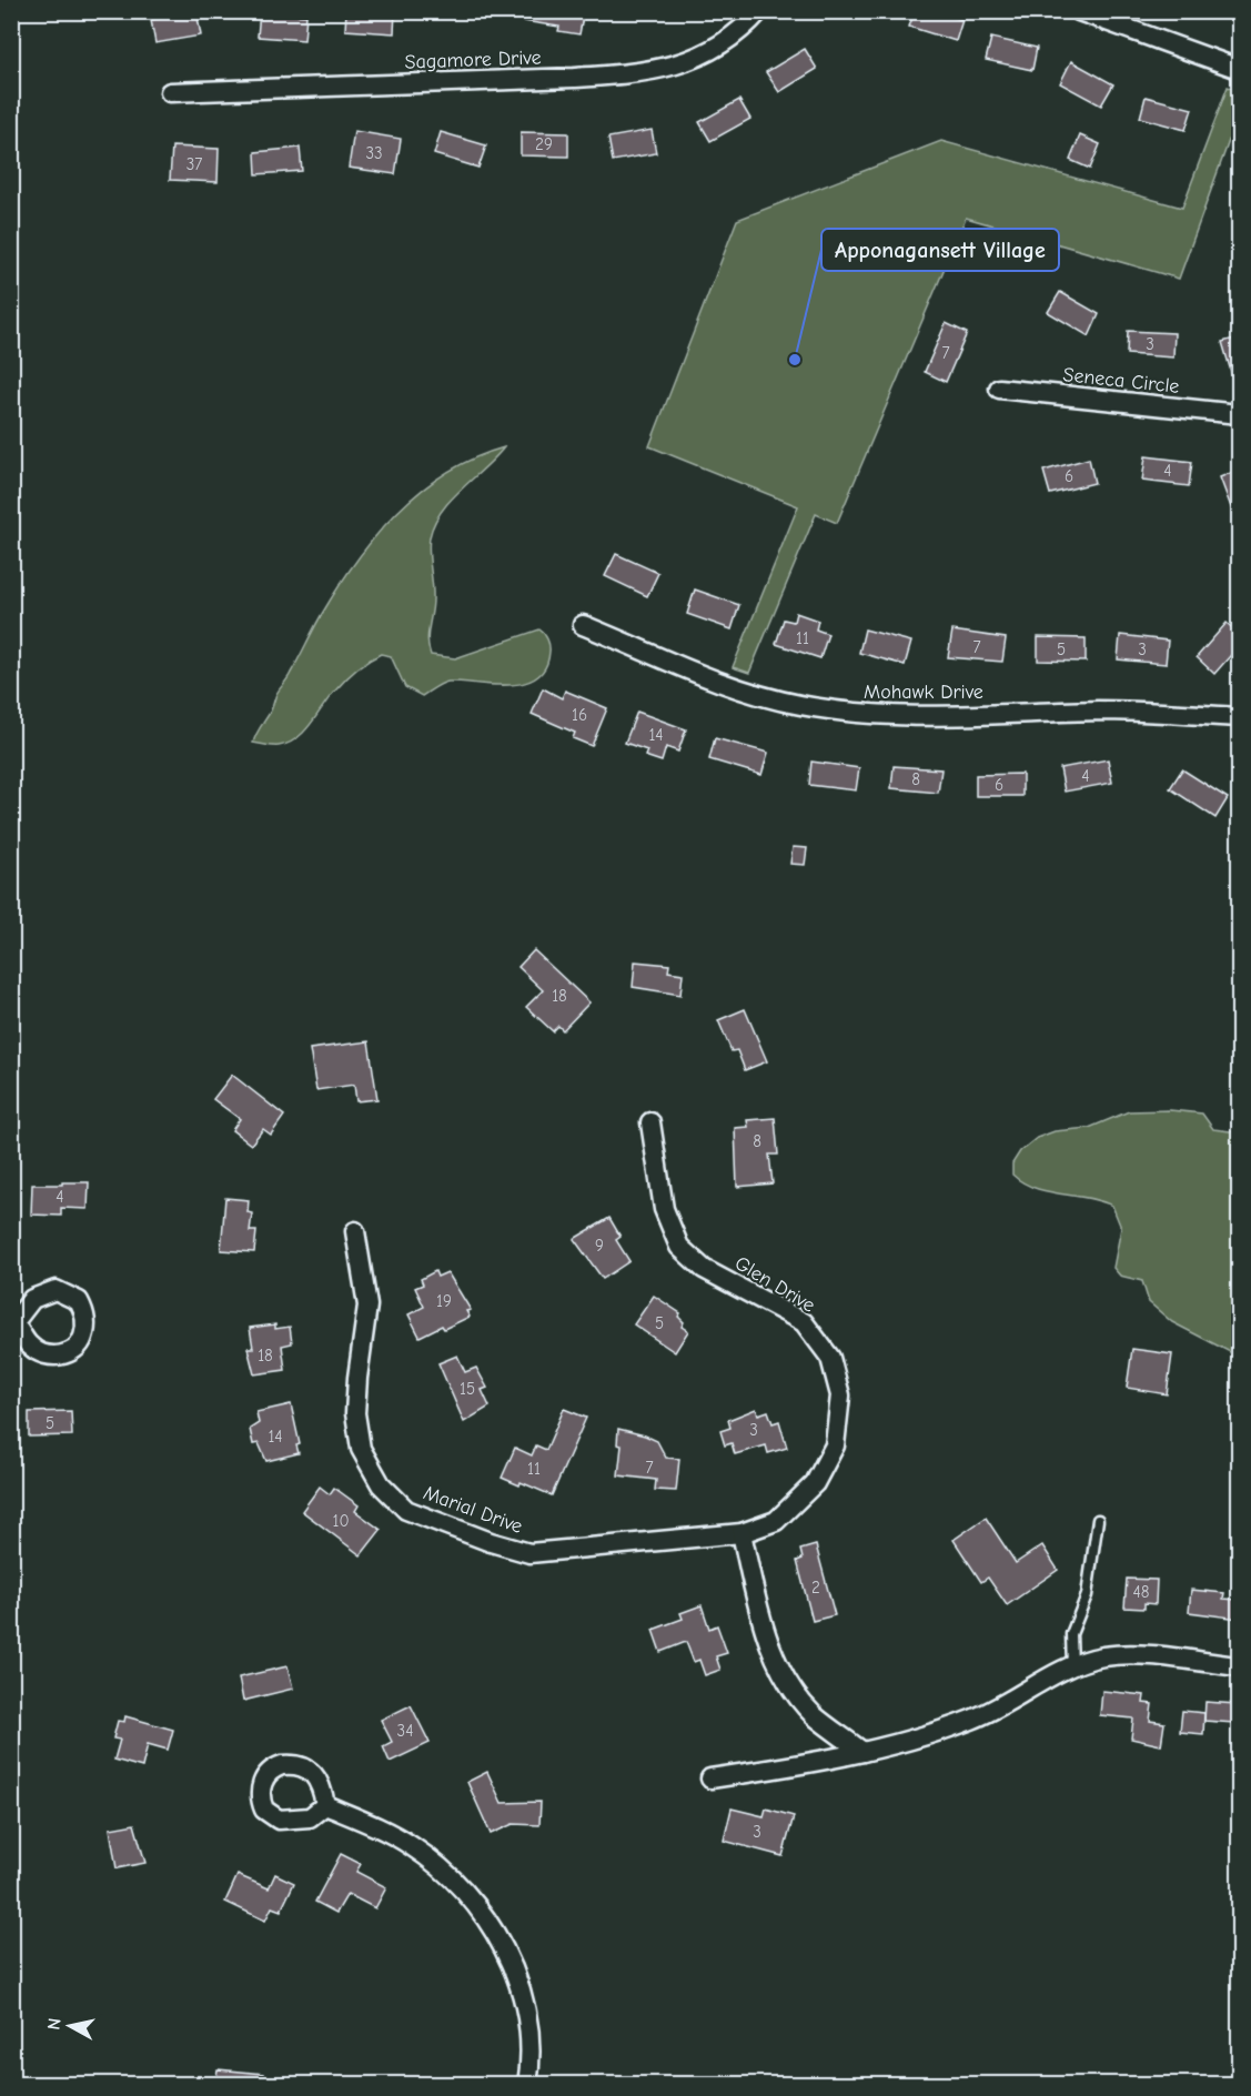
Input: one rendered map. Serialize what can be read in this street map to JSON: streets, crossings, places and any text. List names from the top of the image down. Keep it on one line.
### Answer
{"streets":{"street":["Sagamore Drive","Seneca Circle","Mohawk Drive","Glen Drive","Marial Drive"]},"crossings":[["Glen Drive","Marial Drive"]],"places":["Apponagansett Village"],"house_numbers":["29","33","37","3","7","4","6","11","7","5","3","16","14","4","8","6","18","8","4","9","19","5","18","15","5","3","14","7","11","10","2","48","34","3"],"north":"left"}
